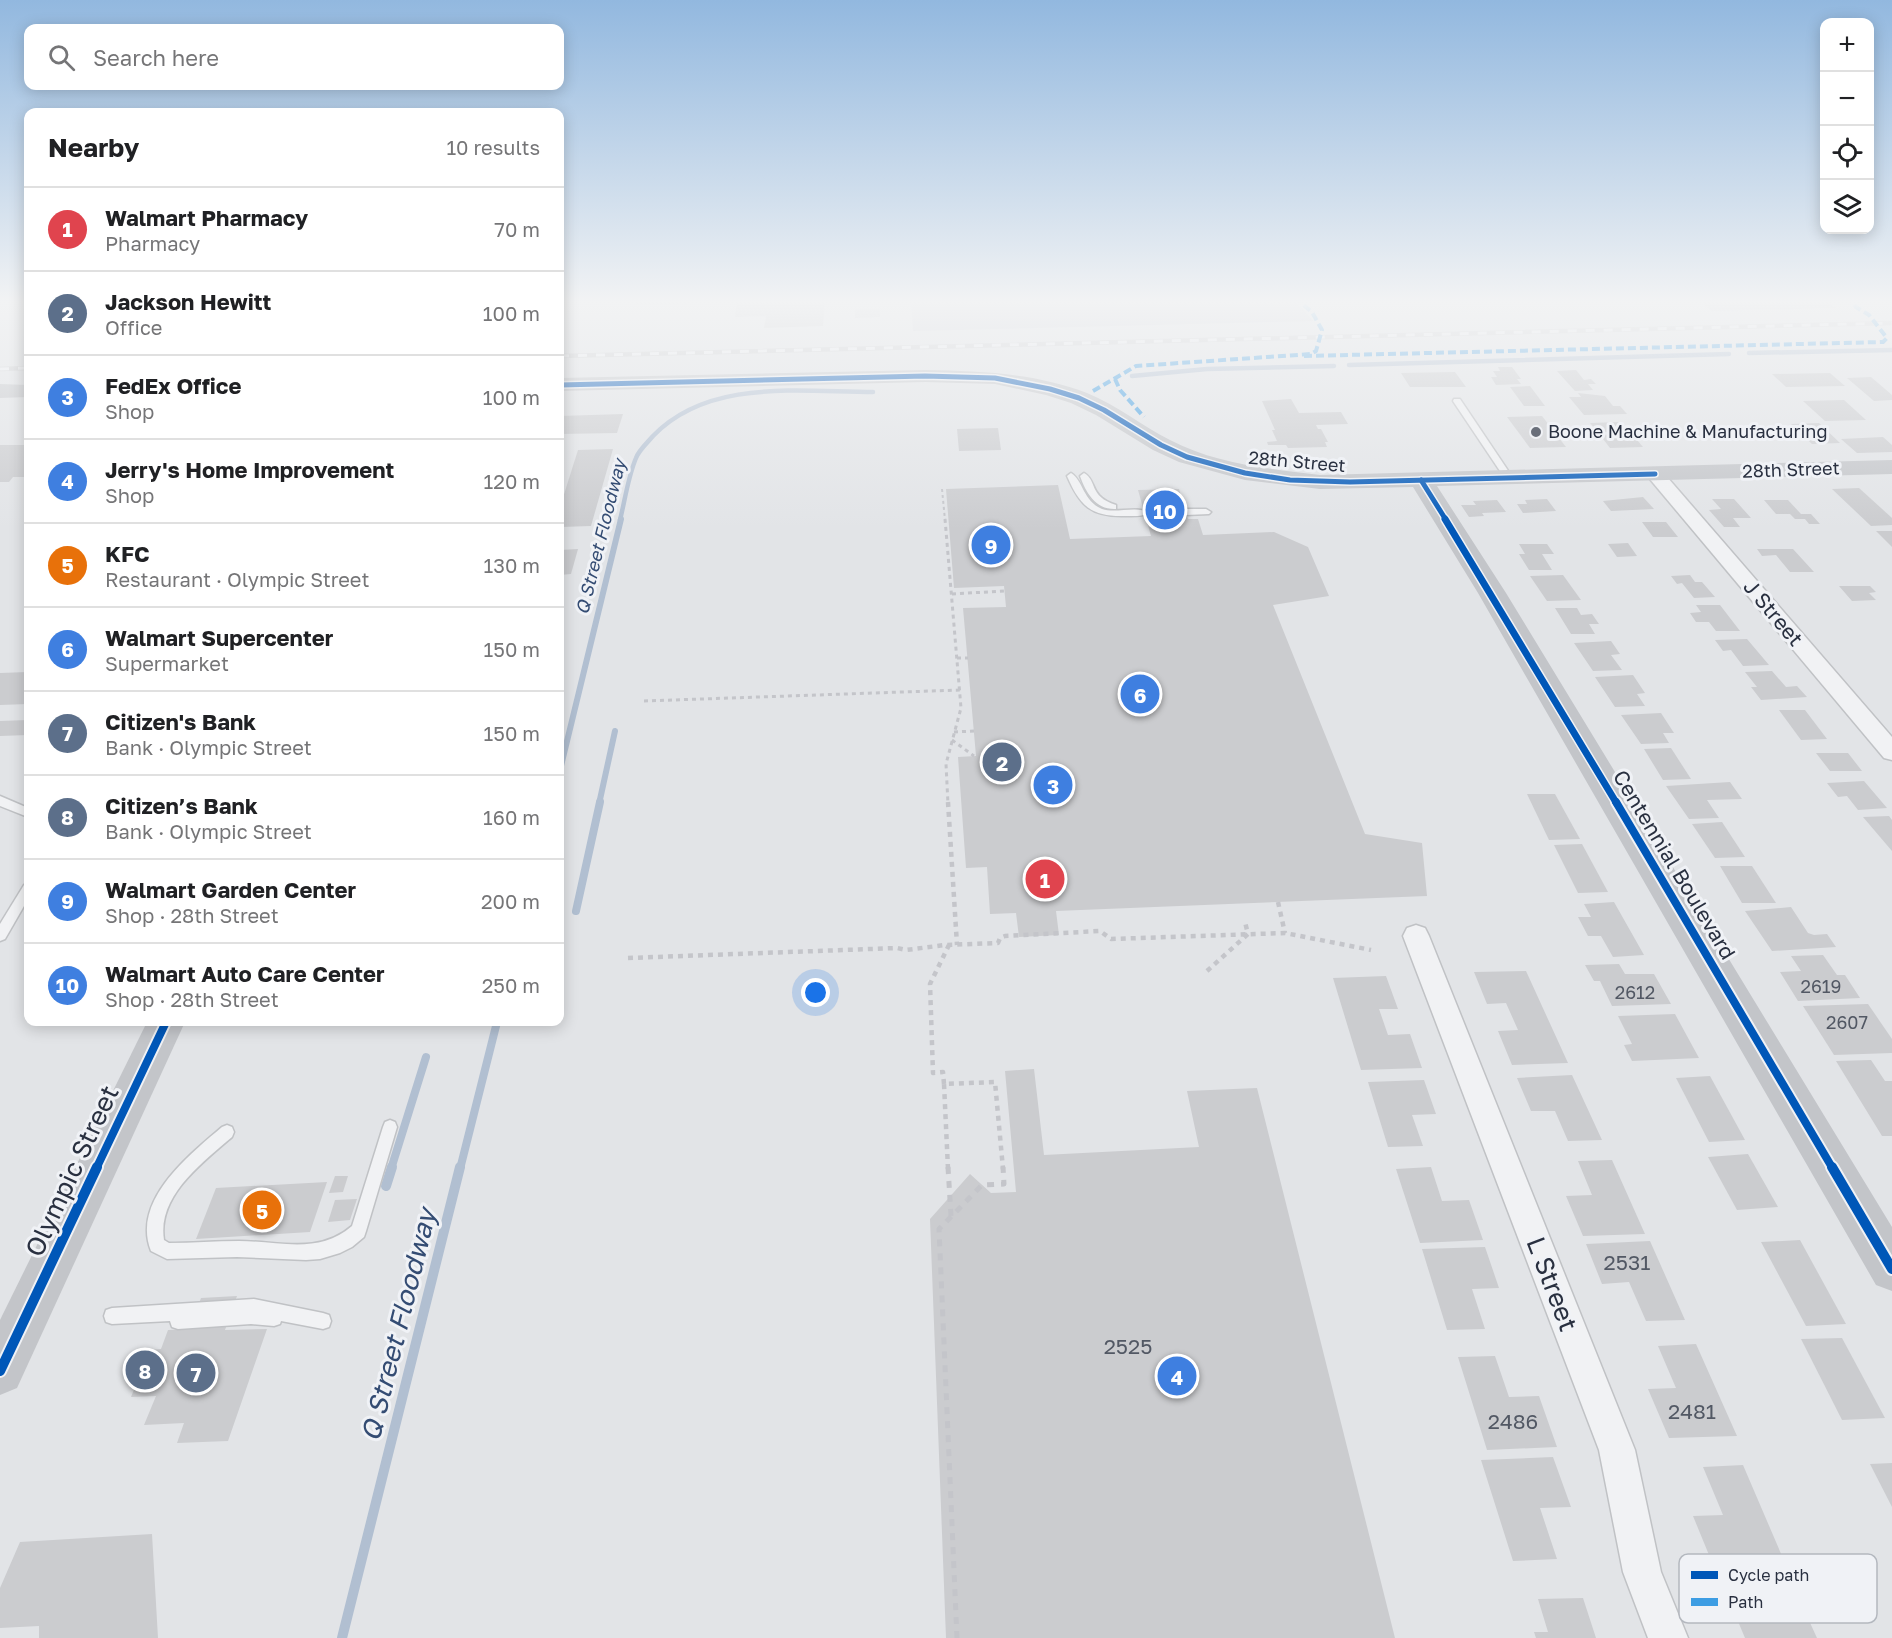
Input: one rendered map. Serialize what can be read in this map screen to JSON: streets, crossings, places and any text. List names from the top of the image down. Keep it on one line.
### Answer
{"streets":{"main road":["28th Street","Centennial Boulevard","Olympic Street"],"street":["J Street","L Street"]},"crossings":[["28th Street","J Street"],["28th Street","Centennial Boulevard"]],"water":["Q Street Floodway"],"places":["Boone Machine & Manufacturing"],"house_numbers":["2619","2612","2607","2531","2525","2481","2486"],"legend":["Cycle path","Path"],"page":{"map_buttons":["+","−"],"search":"Search here","heading":["Nearby","10 results"],"list":[{"mark":"1","name":"Walmart Pharmacy","note":"Pharmacy","value":"70 m"},{"mark":"2","name":"Jackson Hewitt","note":"Office","value":"100 m"},{"mark":"3","name":"FedEx Office","note":"Shop","value":"100 m"},{"mark":"4","name":"Jerry's Home Improvement","note":"Shop","value":"120 m"},{"mark":"5","name":"KFC","note":"Restaurant · Olympic Street","value":"130 m"},{"mark":"6","name":"Walmart Supercenter","note":"Supermarket","value":"150 m"},{"mark":"7","name":"Citizen's Bank","note":"Bank · Olympic Street","value":"150 m"},{"mark":"8","name":"Citizen’s Bank","note":"Bank · Olympic Street","value":"160 m"},{"mark":"9","name":"Walmart Garden Center","note":"Shop · 28th Street","value":"200 m"},{"mark":"10","name":"Walmart Auto Care Center","note":"Shop · 28th Street","value":"250 m"}],"pins":["10","9","6","2","3","1","5","8","7","4"]}}
